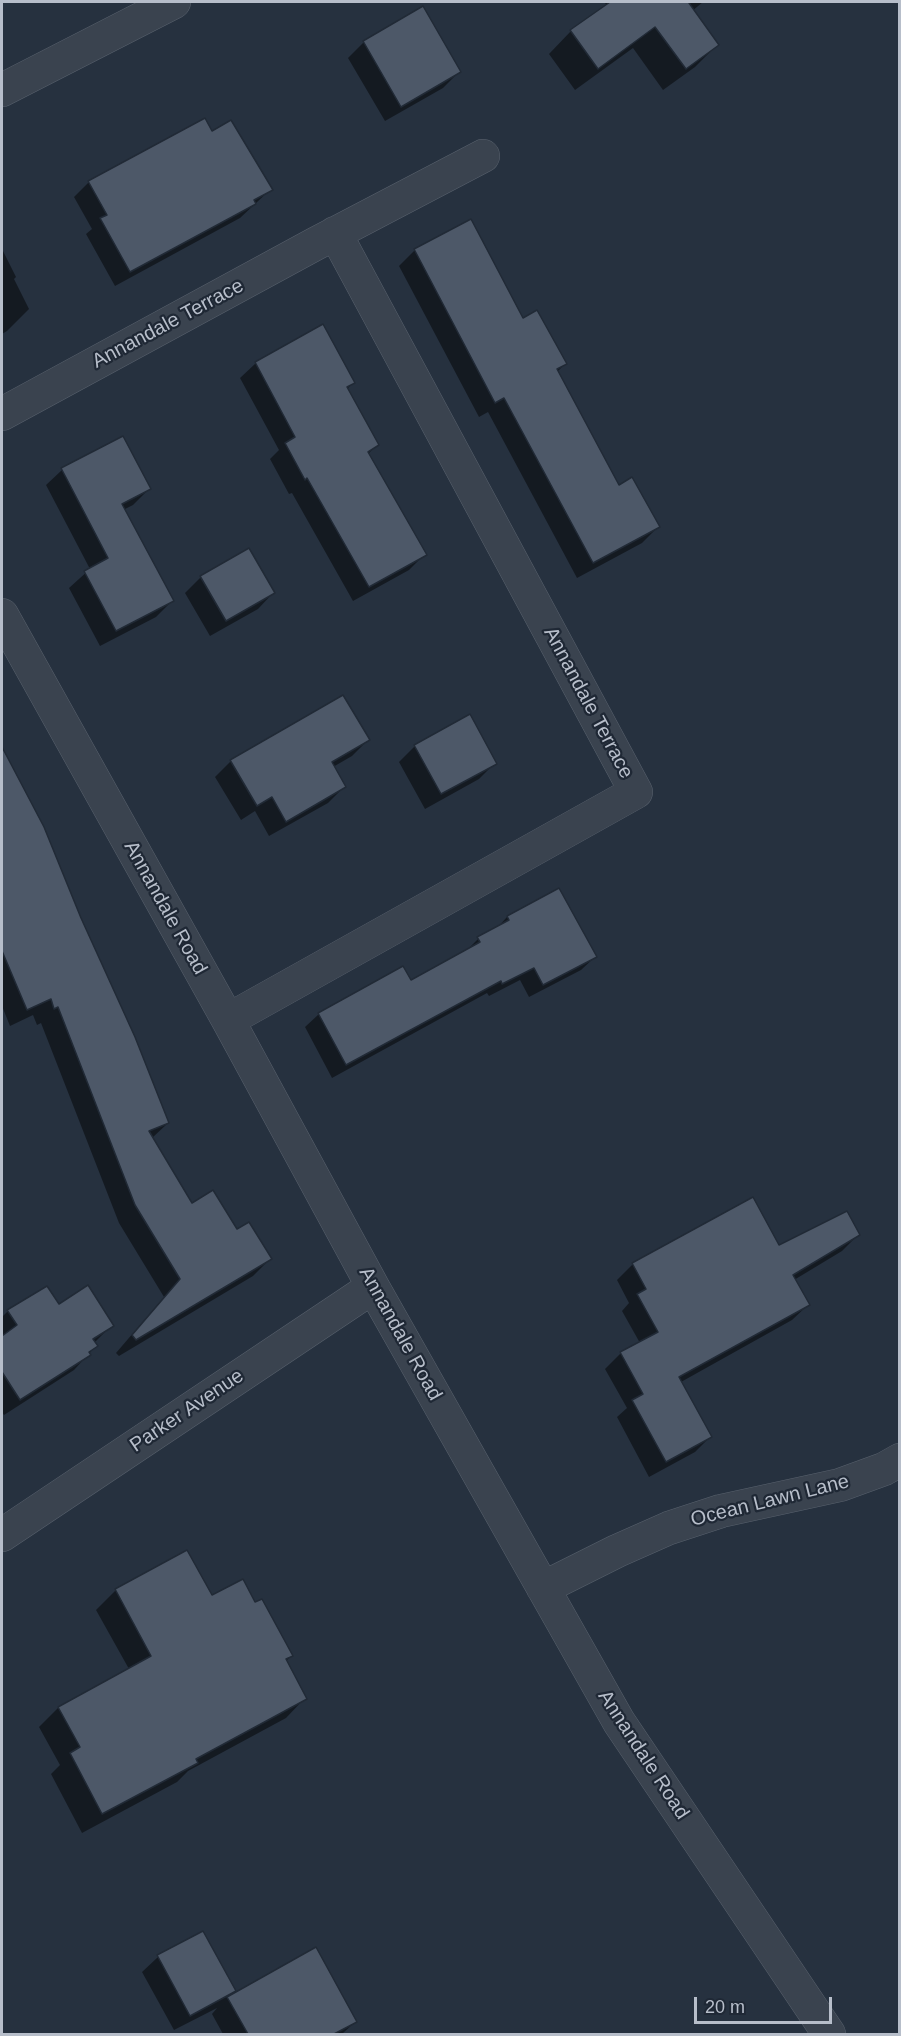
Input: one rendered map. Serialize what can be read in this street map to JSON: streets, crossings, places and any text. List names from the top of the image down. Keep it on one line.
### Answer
{"streets":{"street":["Annandale Terrace","Annandale Road","Parker Avenue","Ocean Lawn Lane"]},"crossings":[["Annandale Terrace","Annandale Road"],["Annandale Road","Parker Avenue"],["Annandale Road","Ocean Lawn Lane"]],"scale_bar":"20 m"}
